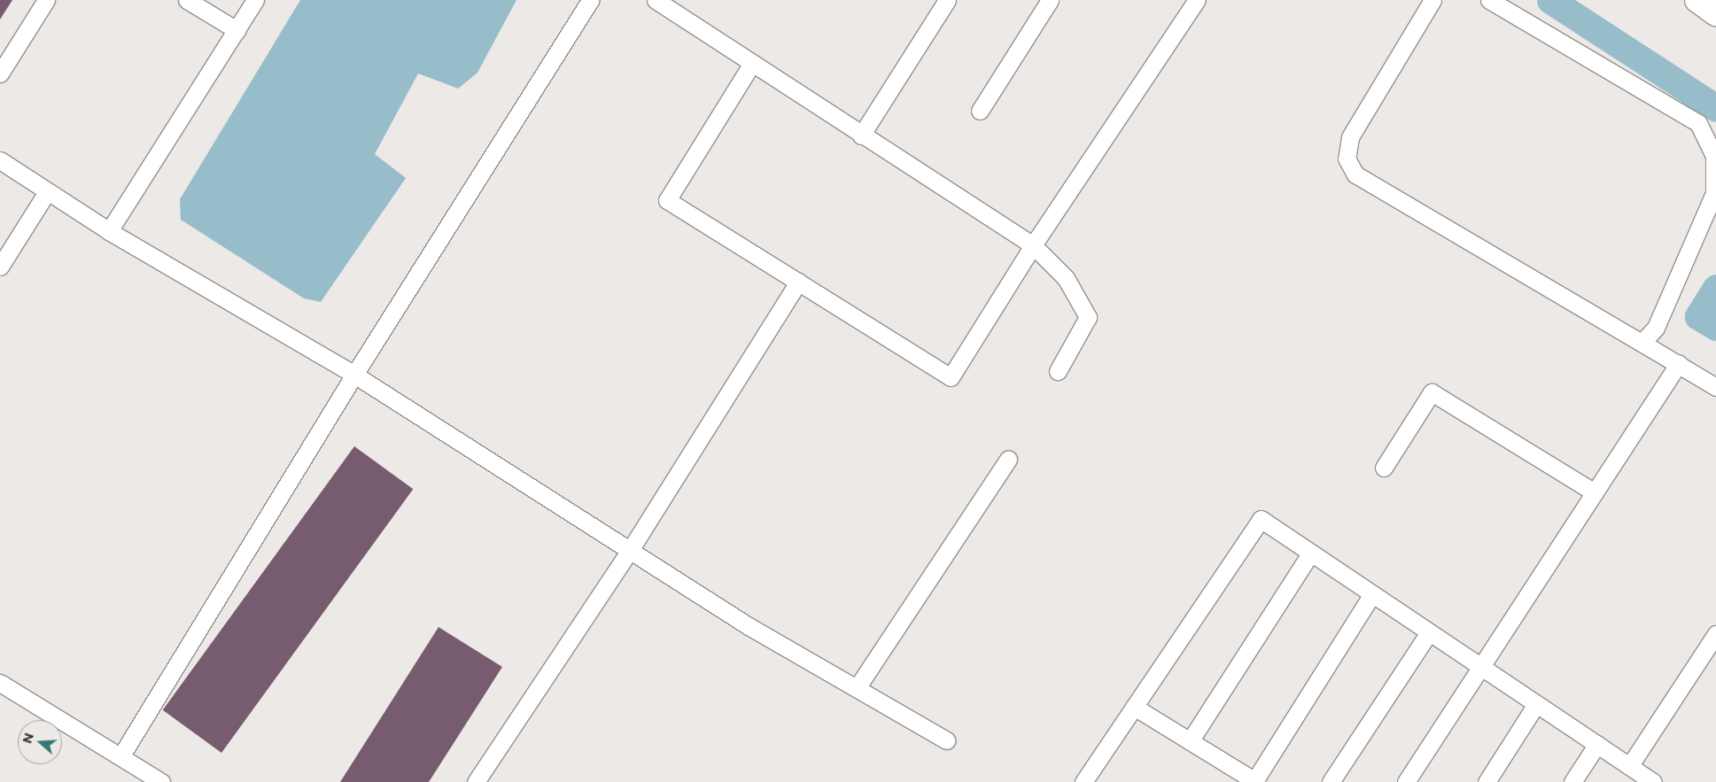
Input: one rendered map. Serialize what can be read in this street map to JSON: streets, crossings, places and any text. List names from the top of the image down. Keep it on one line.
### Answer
{"north":"left"}
